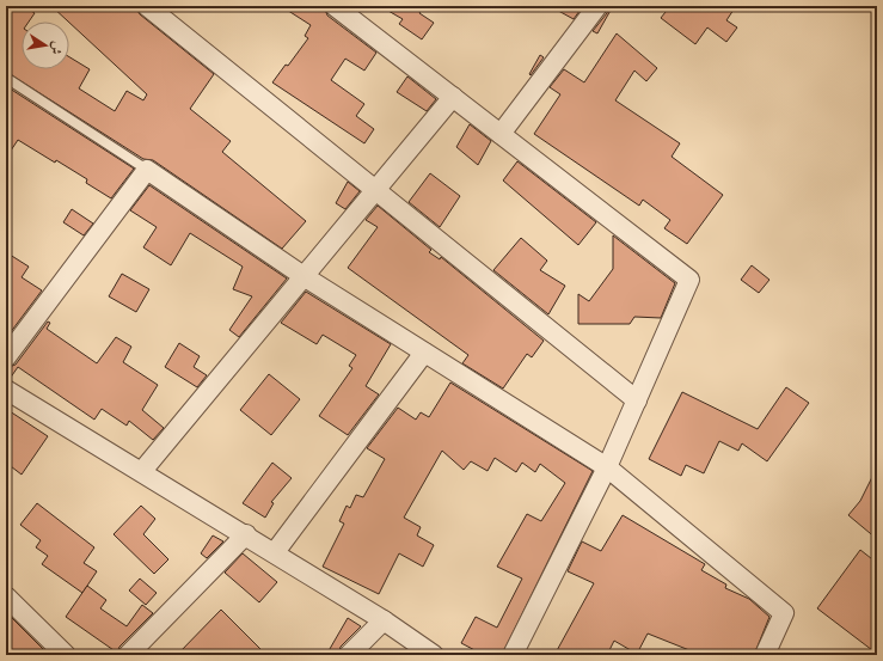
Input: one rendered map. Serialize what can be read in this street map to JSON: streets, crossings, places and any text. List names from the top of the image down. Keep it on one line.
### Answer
{"north":"right"}
